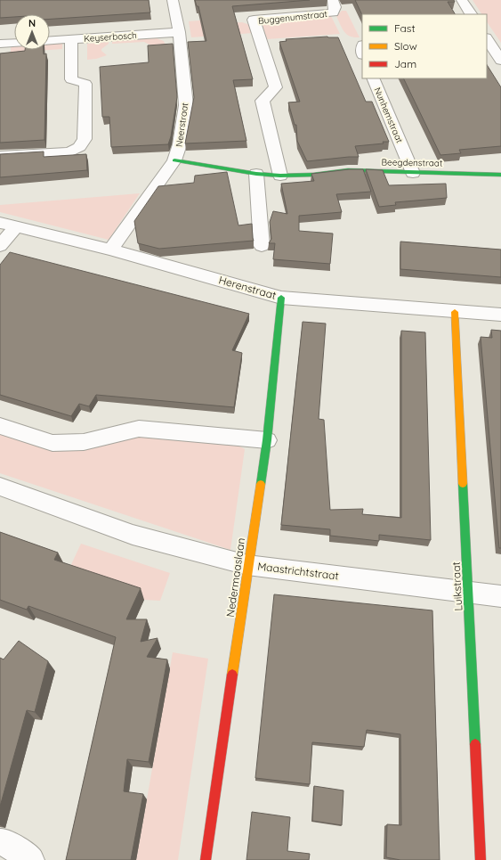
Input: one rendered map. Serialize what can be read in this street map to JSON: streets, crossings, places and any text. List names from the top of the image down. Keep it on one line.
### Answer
{"streets":{"street":["Buggenumstraat","Keyserbosch","Nunhemstraat","Neerstraat","Beegdenstraat","Herenstraat","Maastrichtstraat","Nedermaaslaan","Luikstraat"]},"crossings":[["Buggenumstraat","Beegdenstraat"],["Keyserbosch","Neerstraat"],["Nunhemstraat","Beegdenstraat"],["Neerstraat","Beegdenstraat"],["Neerstraat","Herenstraat"],["Herenstraat","Nedermaaslaan"],["Herenstraat","Luikstraat"],["Maastrichtstraat","Nedermaaslaan"],["Maastrichtstraat","Luikstraat"]],"legend":["Fast","Slow","Jam"],"north":"top"}
